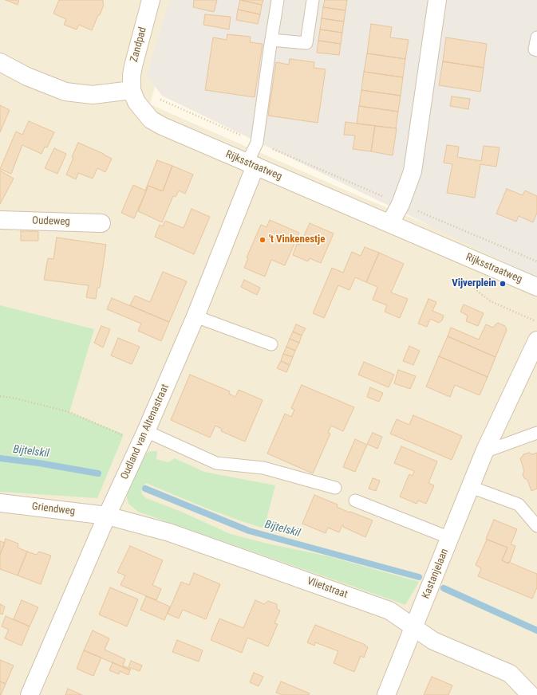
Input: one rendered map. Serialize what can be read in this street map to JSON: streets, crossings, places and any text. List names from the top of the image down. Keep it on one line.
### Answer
{"streets":{"street":["Zandpad","Rijksstraatweg","Oudeweg","Oudland van Altenastraat","Griendweg","Kastanjelaan","Vlietstraat"]},"crossings":[["Zandpad","Rijksstraatweg"],["Rijksstraatweg","Oudland van Altenastraat"],["Oudland van Altenastraat","Griendweg"],["Oudland van Altenastraat","Vlietstraat"],["Griendweg","Vlietstraat"],["Kastanjelaan","Vlietstraat"]],"water":["Bijtelskil"],"places":["'t Vinkenestje","Vijverplein"]}
